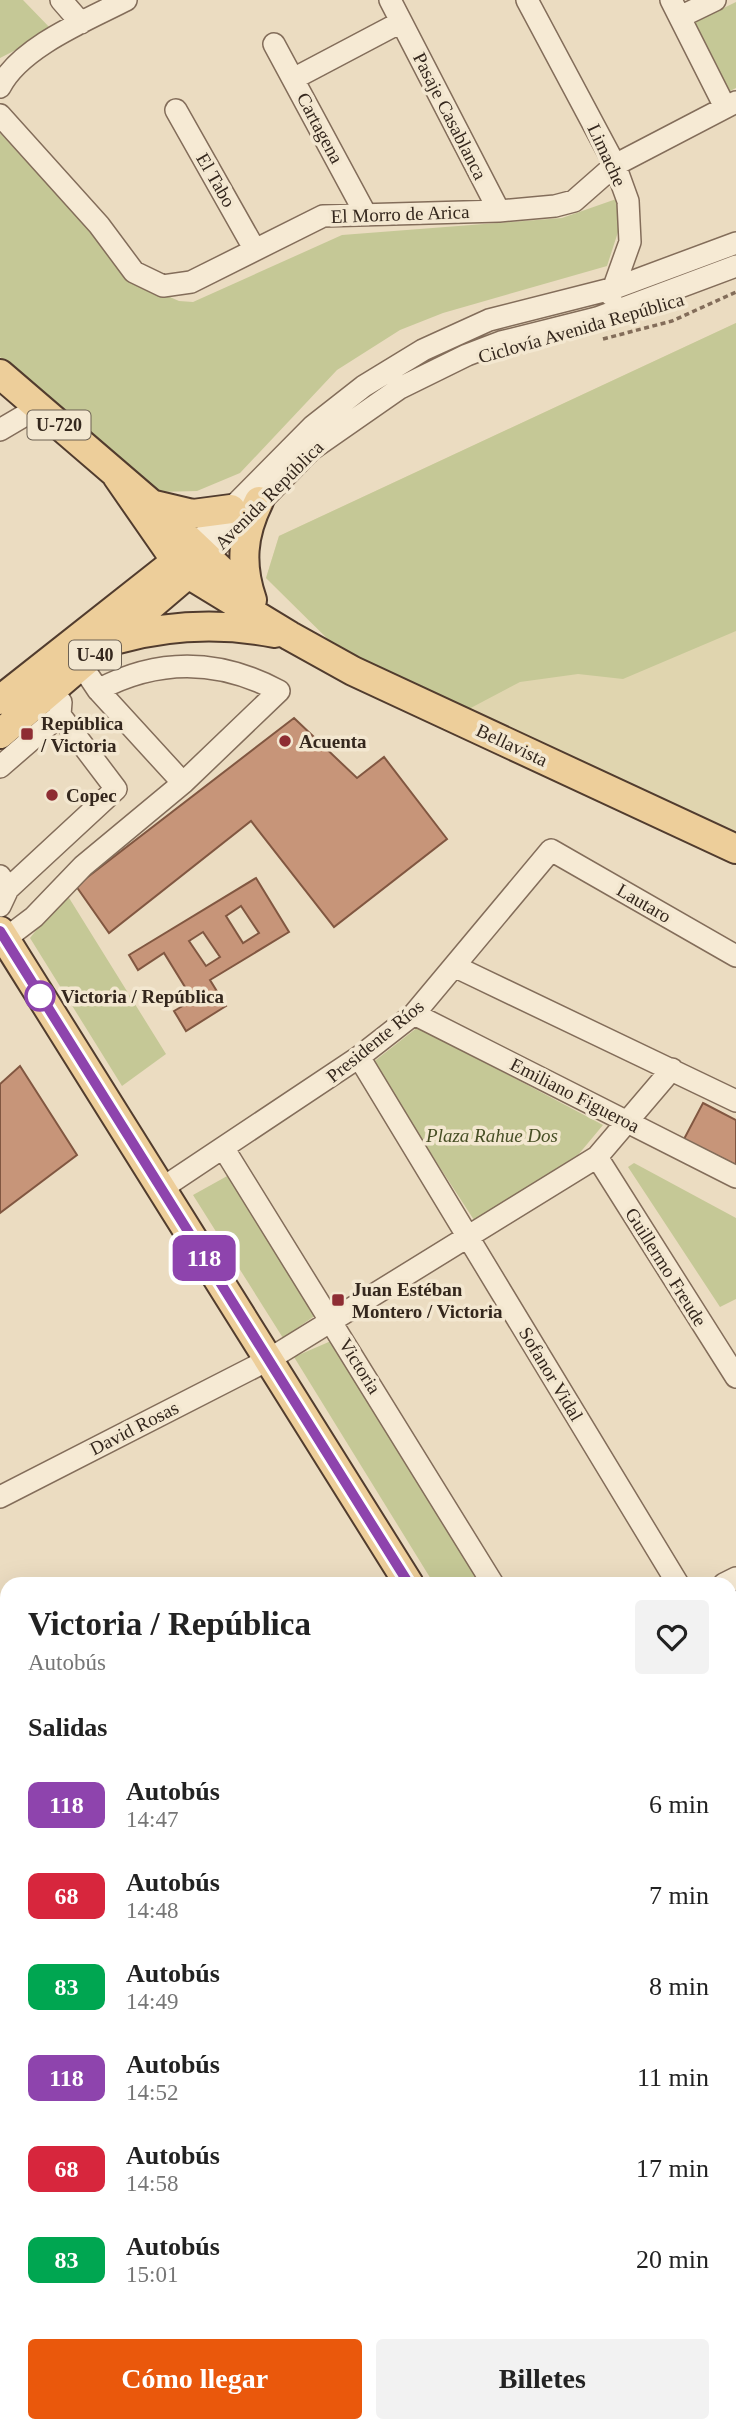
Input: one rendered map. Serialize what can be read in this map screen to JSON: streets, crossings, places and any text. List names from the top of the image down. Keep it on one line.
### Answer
{"streets":{"main road":["U-720","Avenida República","U-40","Bellavista"],"street":["Pasaje Casablanca","Cartagena","Limache","El Tabo","El Morro de Arica","Lautaro","Presidente Ríos","Emiliano Figueroa","Guillermo Freude","Victoria","Sofanor Vidal","David Rosas"],"path":["Ciclovía Avenida República"]},"crossings":[["Pasaje Casablanca","El Morro de Arica"],["Cartagena","El Morro de Arica"],["Limache","El Morro de Arica"],["Limache","Avenida República"],["El Tabo","El Morro de Arica"],["Avenida República","Bellavista"],["Lautaro","Presidente Ríos"],["Presidente Ríos","Emiliano Figueroa"],["Presidente Ríos","Victoria"],["Presidente Ríos","Sofanor Vidal"],["Emiliano Figueroa","David Rosas"],["Guillermo Freude","David Rosas"],["Victoria","David Rosas"],["Sofanor Vidal","David Rosas"]],"parks":["Plaza Rahue Dos"],"places":{"transit":["República / Victoria","Juan Estéban Montero / Victoria"],"other":["Acuenta","Copec","Victoria / República"]},"lines":["bus line 118"],"page":{"on_map":"118","heading":[["Victoria / República","Autobús"],"Salidas"],"list":[{"mark":"118","name":"Autobús","note":"14:47","value":"6 min"},{"mark":"68","name":"Autobús","note":"14:48","value":"7 min"},{"mark":"83","name":"Autobús","note":"14:49","value":"8 min"},{"mark":"118","name":"Autobús","note":"14:52","value":"11 min"},{"mark":"68","name":"Autobús","note":"14:58","value":"17 min"},{"mark":"83","name":"Autobús","note":"15:01","value":"20 min"}],"buttons":["Cómo llegar","Billetes"]}}
